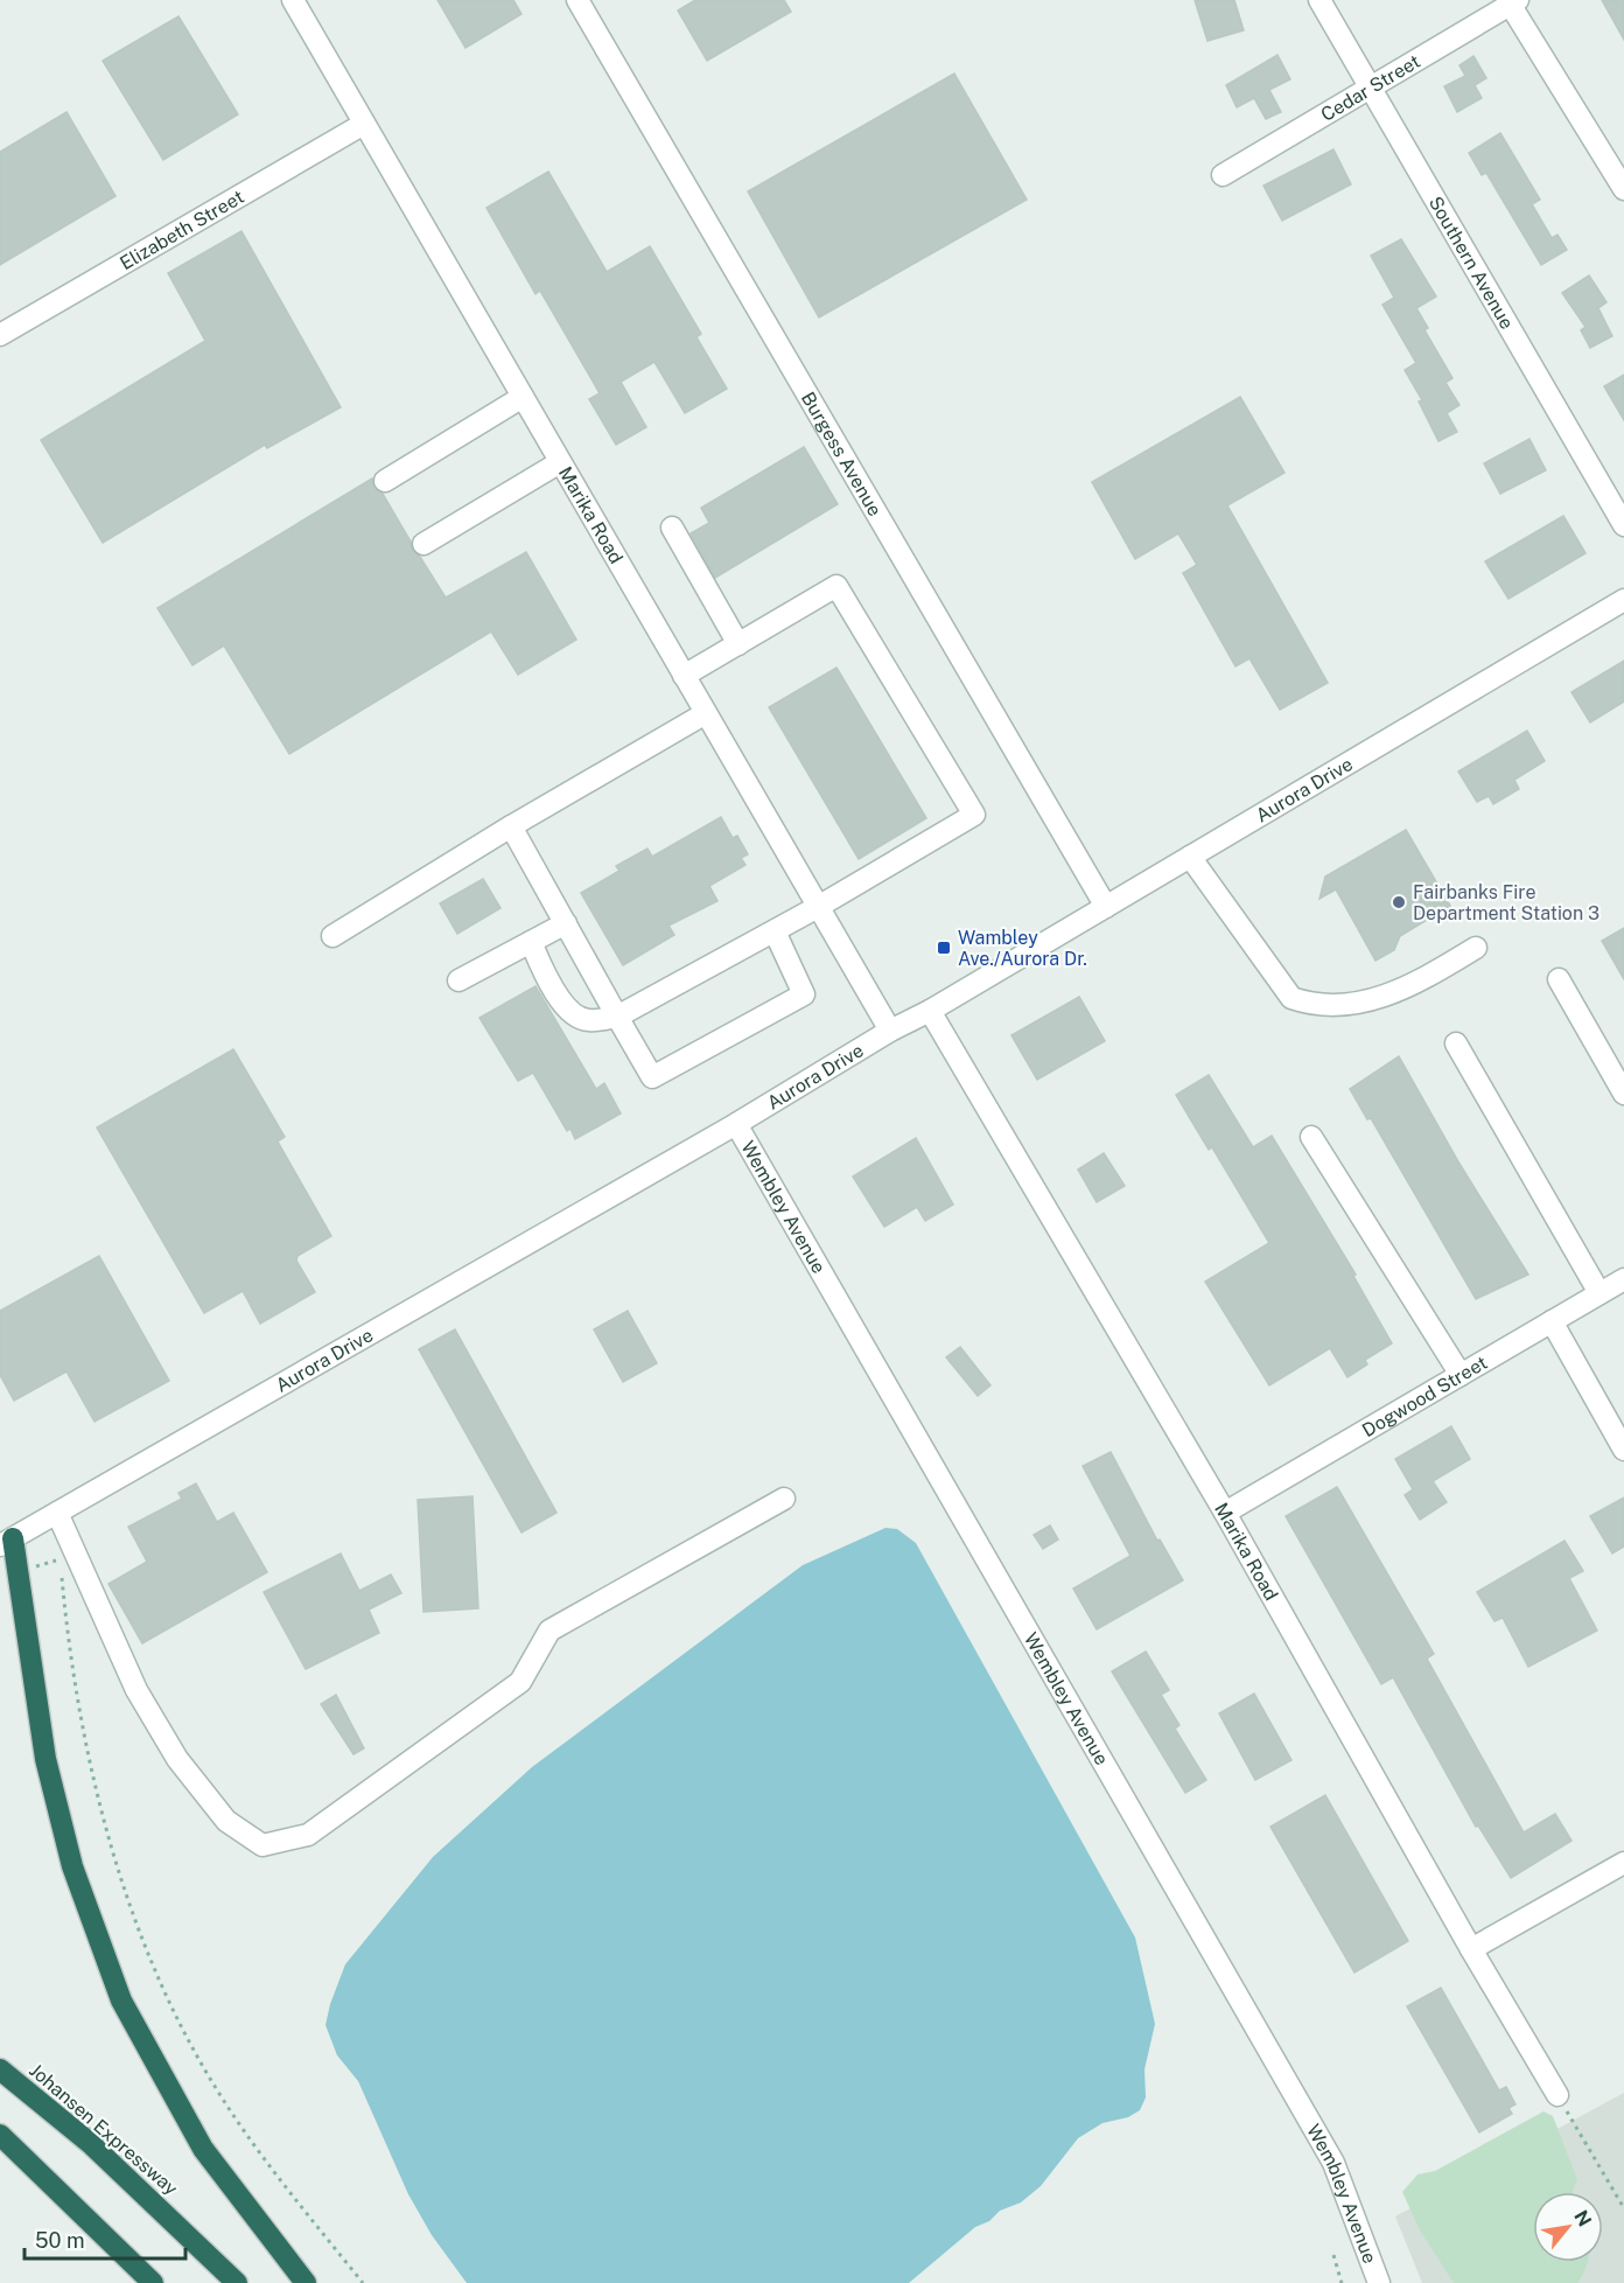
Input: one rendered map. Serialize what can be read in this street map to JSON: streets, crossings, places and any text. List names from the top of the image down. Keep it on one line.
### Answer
{"streets":{"highway":["Johansen Expressway"],"street":["Cedar Street","Elizabeth Street","Southern Avenue","Burgess Avenue","Marika Road","Aurora Drive","Wembley Avenue","Dogwood Street"]},"crossings":[["Cedar Street","Southern Avenue"],["Elizabeth Street","Marika Road"],["Burgess Avenue","Aurora Drive"],["Marika Road","Aurora Drive"],["Marika Road","Dogwood Street"],["Aurora Drive","Wembley Avenue"]],"places":{"other":["Fairbanks Fire Department Station 3"],"transit":["Wambley Ave./Aurora Dr."]},"scale_bar":"50 m","north":"top right"}
